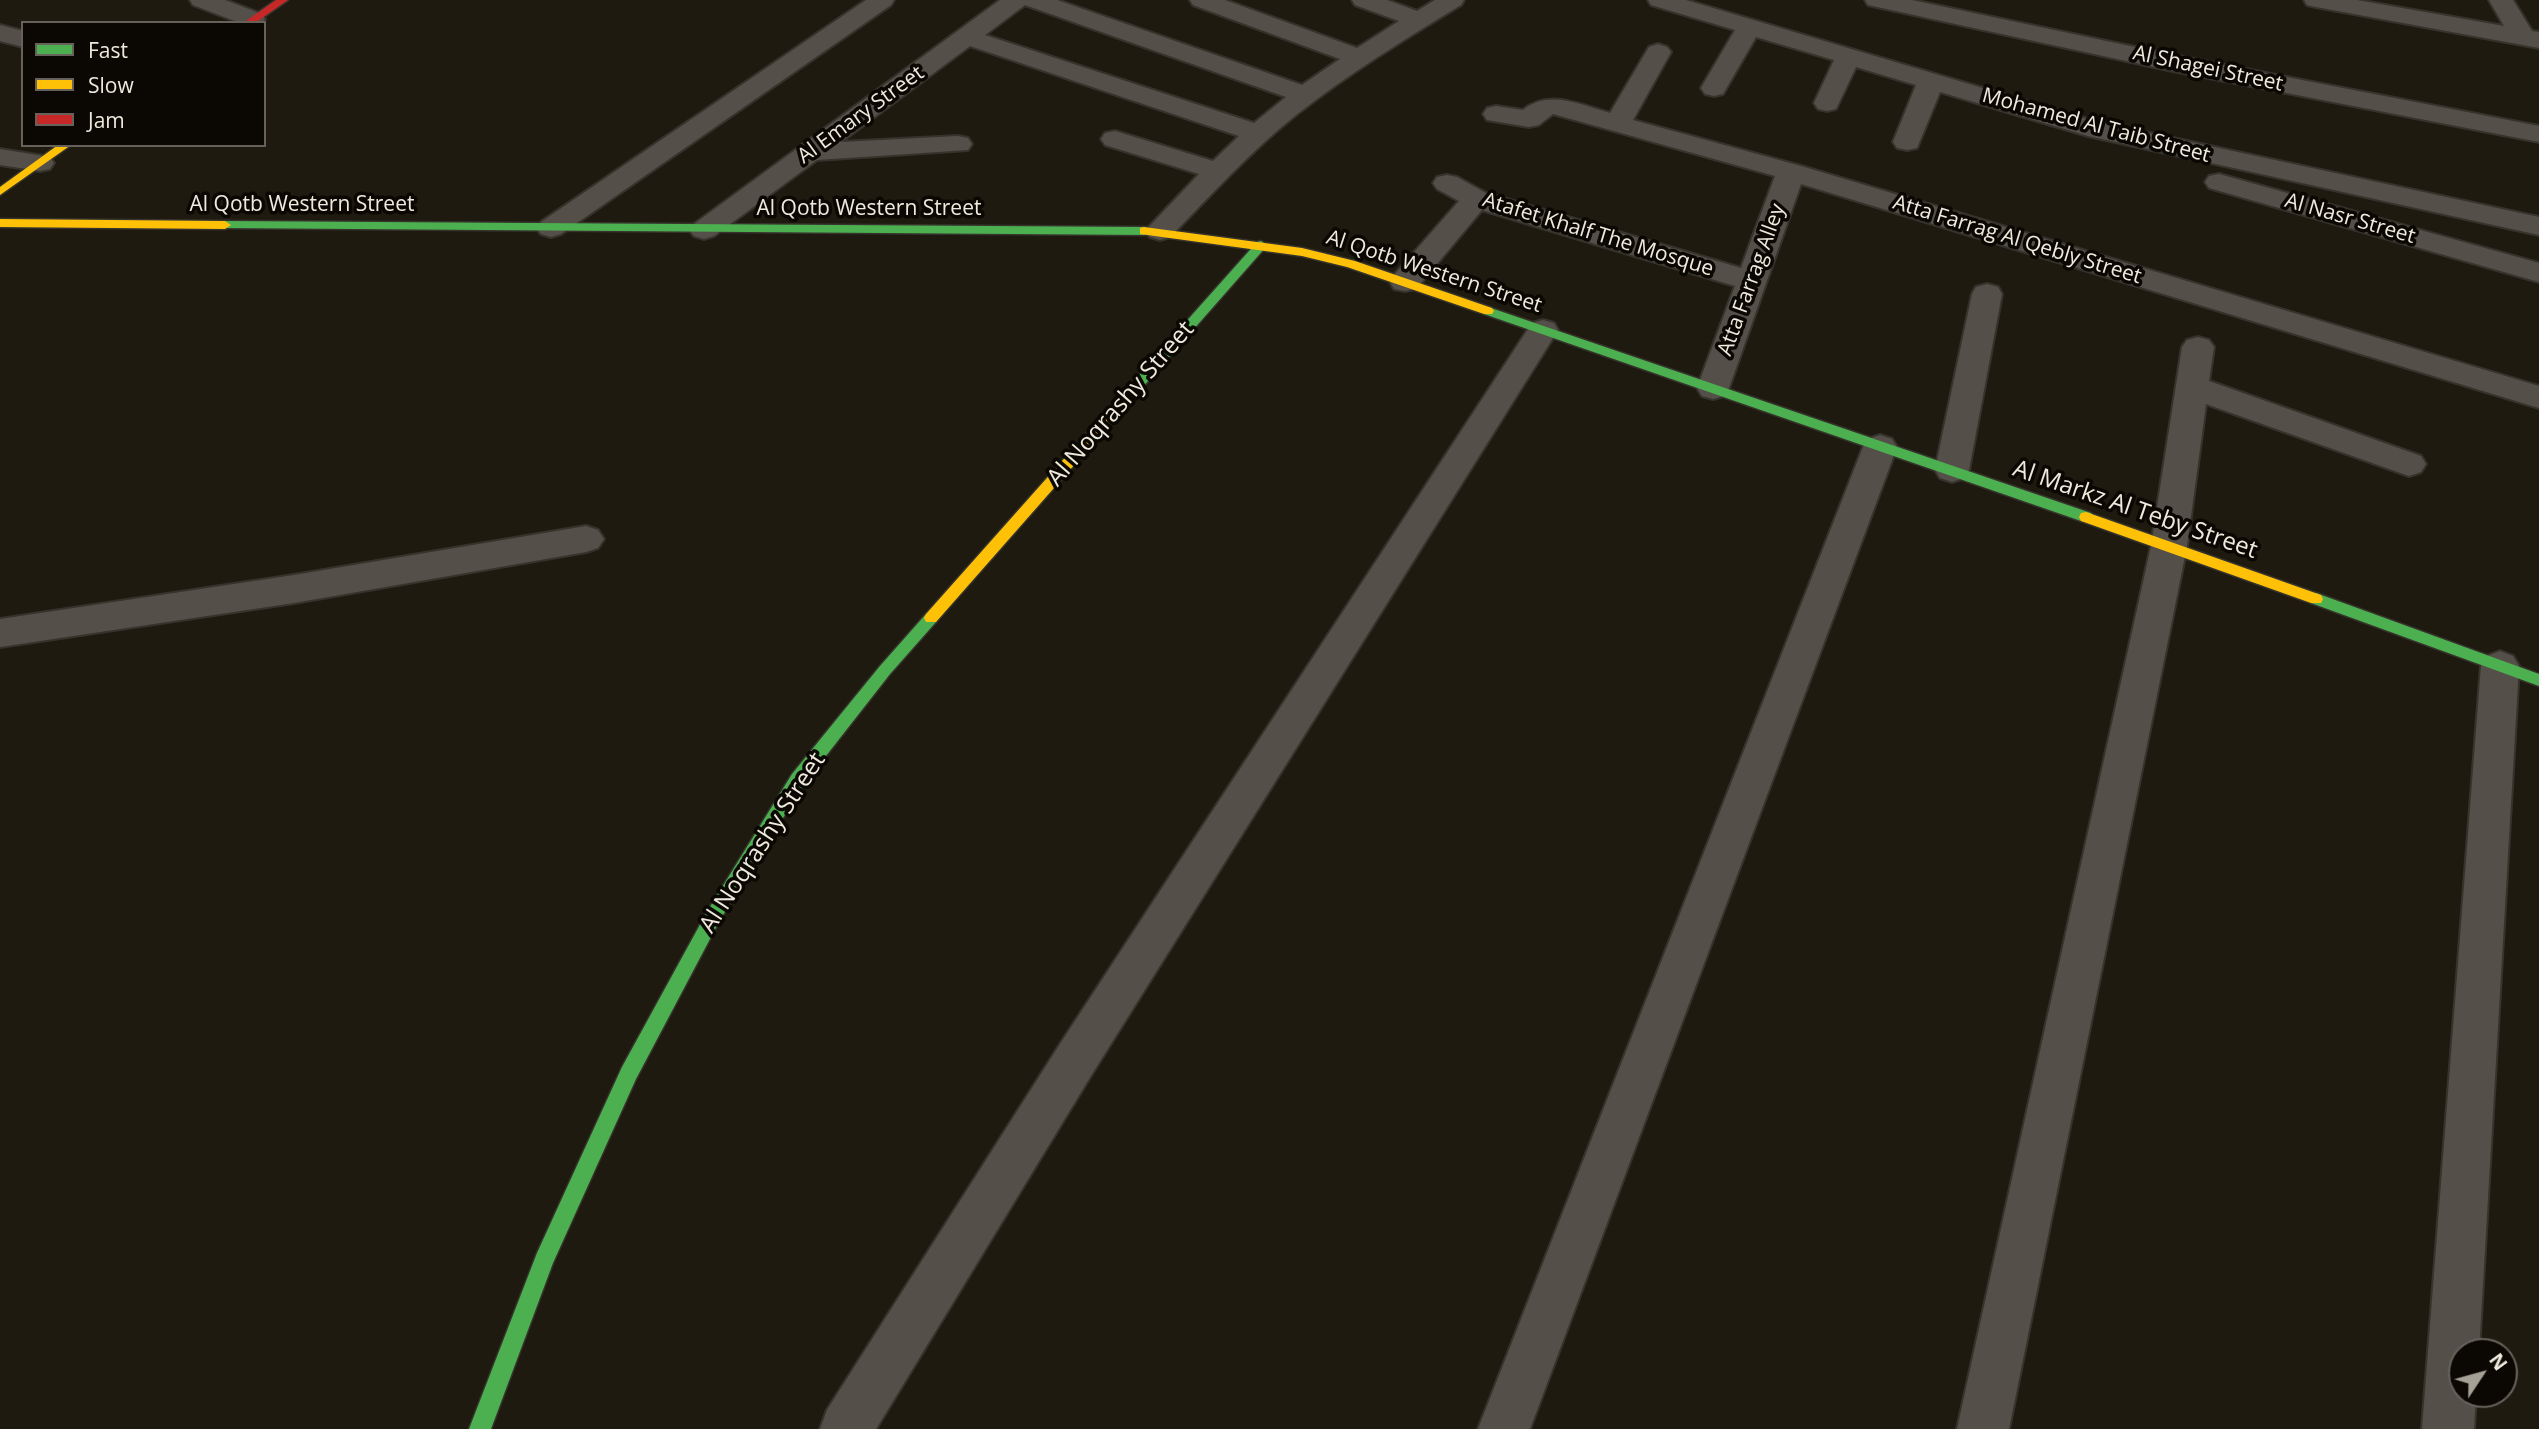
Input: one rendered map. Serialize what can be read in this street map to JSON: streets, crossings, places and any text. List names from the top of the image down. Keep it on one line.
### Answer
{"streets":{"street":["Al Shagei Street","Al Emary Street","Mohamed Al Taib Street","Al Qotb Western Street","Al Nasr Street","Atafet Khalf The Mosque","Atta Farrag Al Qebly Street","Atta Farrag Alley","Al Noqrashy Street","Al Markz Al Teby Street"]},"crossings":[["Al Emary Street","Al Qotb Western Street"],["Mohamed Al Taib Street","Al Nasr Street"],["Al Qotb Western Street","Atta Farrag Alley"],["Al Qotb Western Street","Al Noqrashy Street"],["Al Qotb Western Street","Al Markz Al Teby Street"],["Atafet Khalf The Mosque","Atta Farrag Alley"],["Atta Farrag Al Qebly Street","Atta Farrag Alley"],["Atta Farrag Alley","Al Markz Al Teby Street"]],"legend":["Fast","Slow","Jam"],"north":"top right"}
